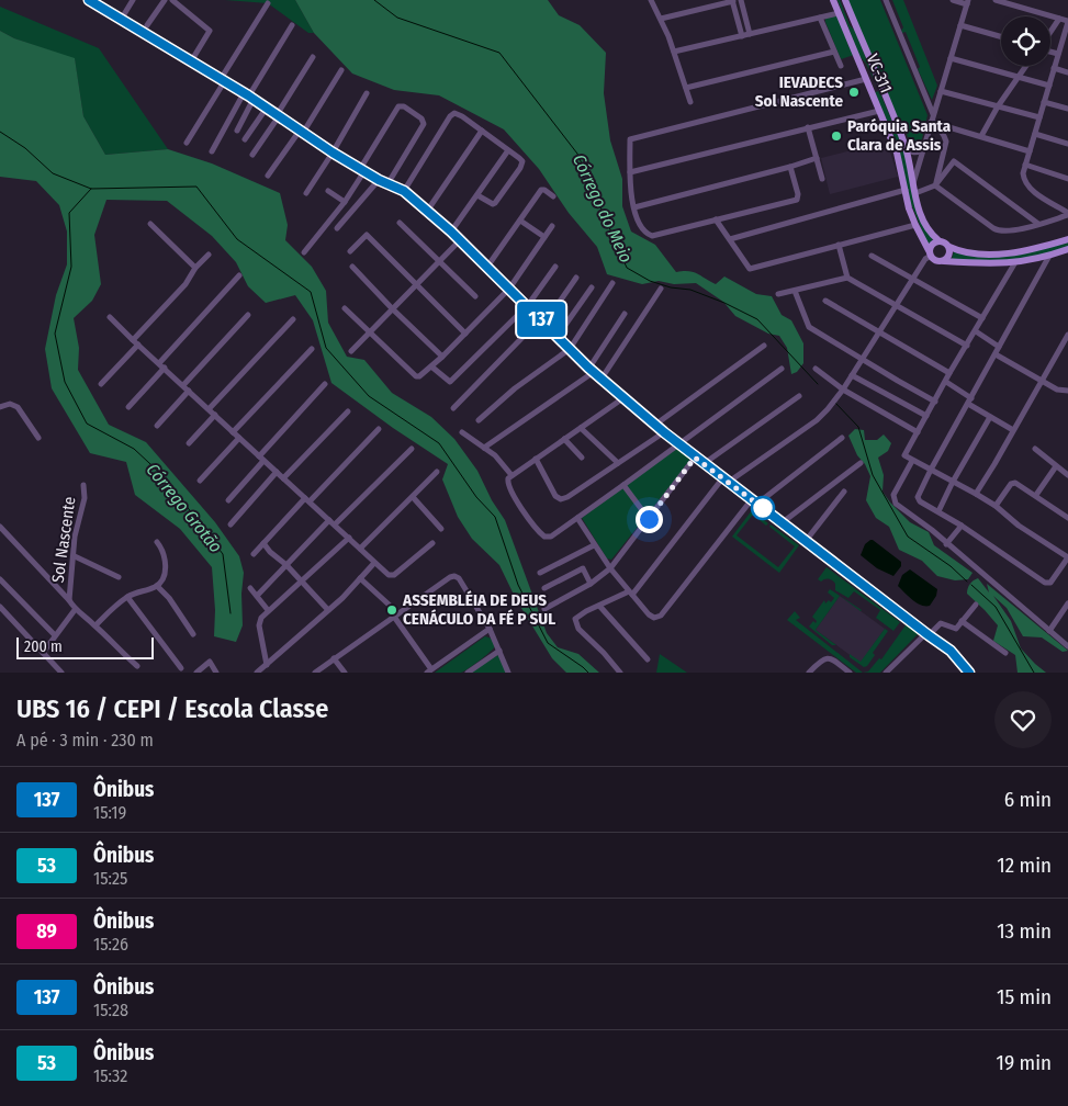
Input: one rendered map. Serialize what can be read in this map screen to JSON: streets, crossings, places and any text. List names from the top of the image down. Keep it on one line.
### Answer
{"streets":{"main road":["VC-311"],"street":["Sol Nascente"]},"water":["Córrego do Meio","Córrego Grotão"],"places":["IEVADECS Sol Nascente","Paróquia Santa Clara de Assis","ASSEMBLÉIA DE DEUS CENÁCULO DA FÉ P SUL"],"lines":["bus line 137"],"scale_bar":"200 m","page":{"on_map":"137","scale":"200 m","heading":["UBS 16 / CEPI / Escola Classe","A pé · 3 min · 230 m"],"list":[{"mark":"137","name":"Ônibus","note":"15:19","value":"6 min"},{"mark":"53","name":"Ônibus","note":"15:25","value":"12 min"},{"mark":"89","name":"Ônibus","note":"15:26","value":"13 min"},{"mark":"137","name":"Ônibus","note":"15:28","value":"15 min"},{"mark":"53","name":"Ônibus","note":"15:32","value":"19 min"}]}}
